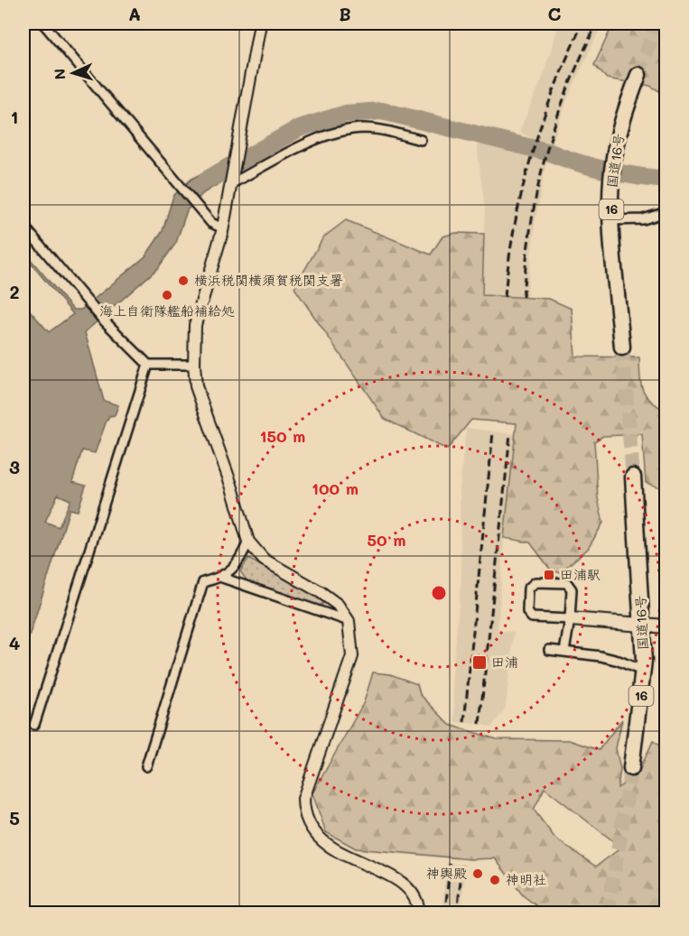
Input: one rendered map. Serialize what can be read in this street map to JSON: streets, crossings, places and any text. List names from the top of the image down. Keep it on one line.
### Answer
{"streets":{"highway":["国道16号","16"]},"places":{"other":["横浜税関横須賀税関支署","海上自衛隊艦船補給処","神輿殿","神明社"],"transit":["田浦駅","田浦"]},"north":"left","grid":{"columns":["A","B","C"],"rows":["1","2","3","4","5"]},"rings":["150 m","100 m","50 m"]}
